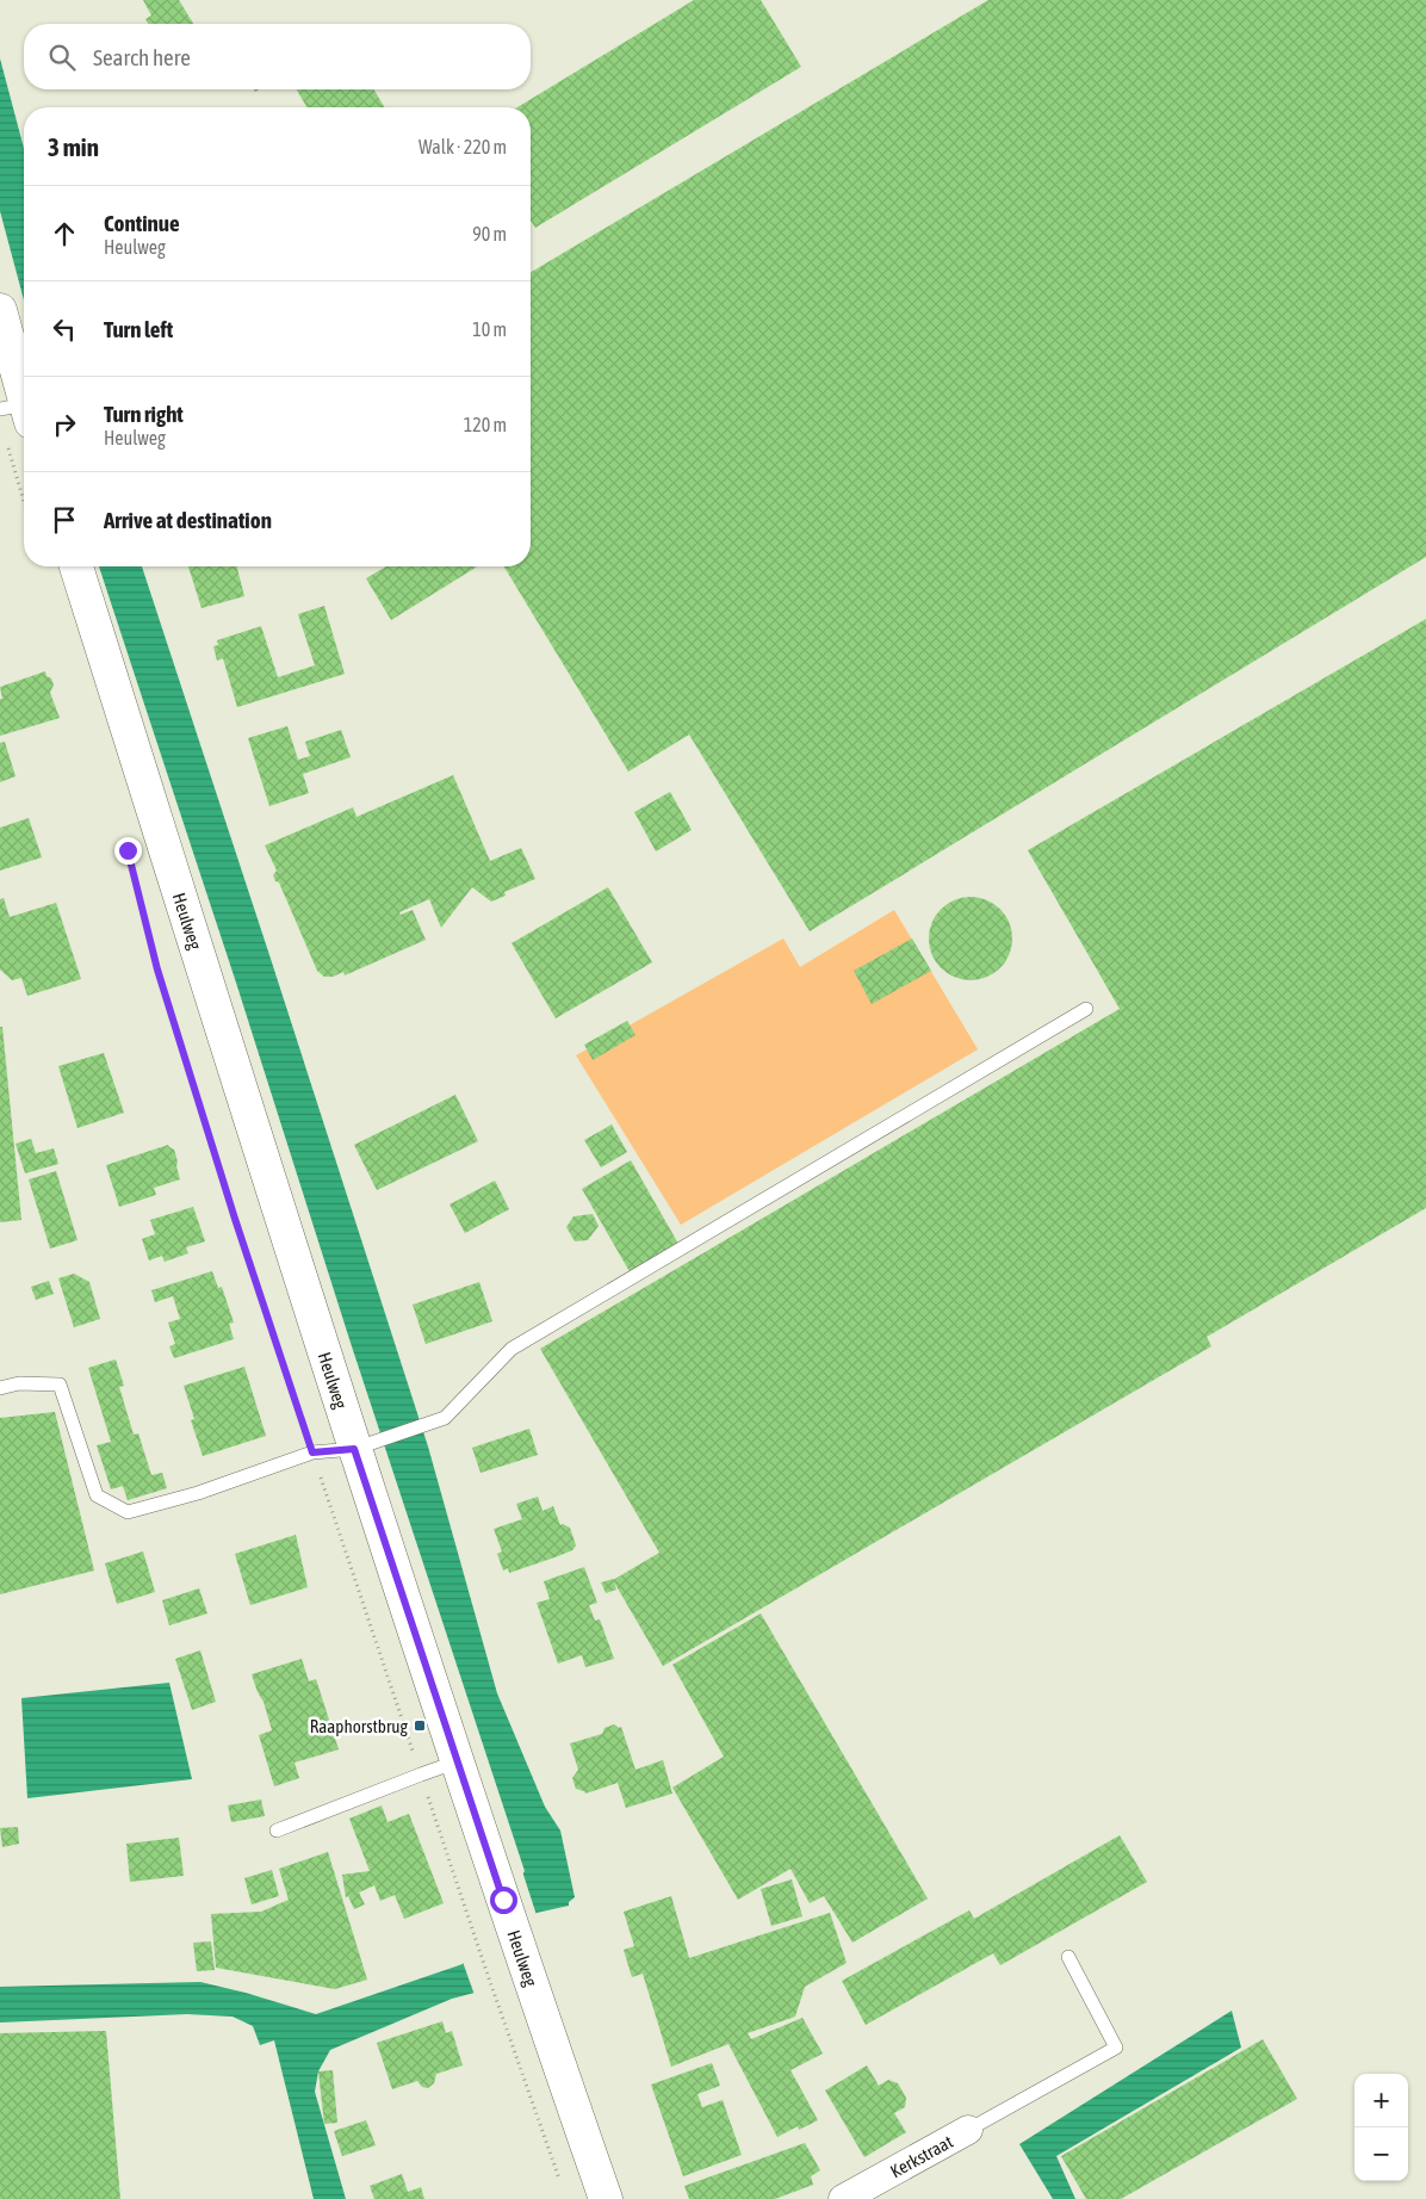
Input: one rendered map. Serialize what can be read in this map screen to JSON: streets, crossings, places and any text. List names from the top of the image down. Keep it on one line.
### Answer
{"streets":{"main road":["Heulweg"],"street":["Kerkstraat"]},"places":{"transit":["Raaphorstbrug"]},"page":{"search":"Search here","heading":["3 min","Walk · 220 m"],"list":[["Continue","Heulweg","90 m"],["Turn left","10 m"],["Turn right","Heulweg","120 m"],"Arrive at destination"],"map_buttons":["+","−"]}}
